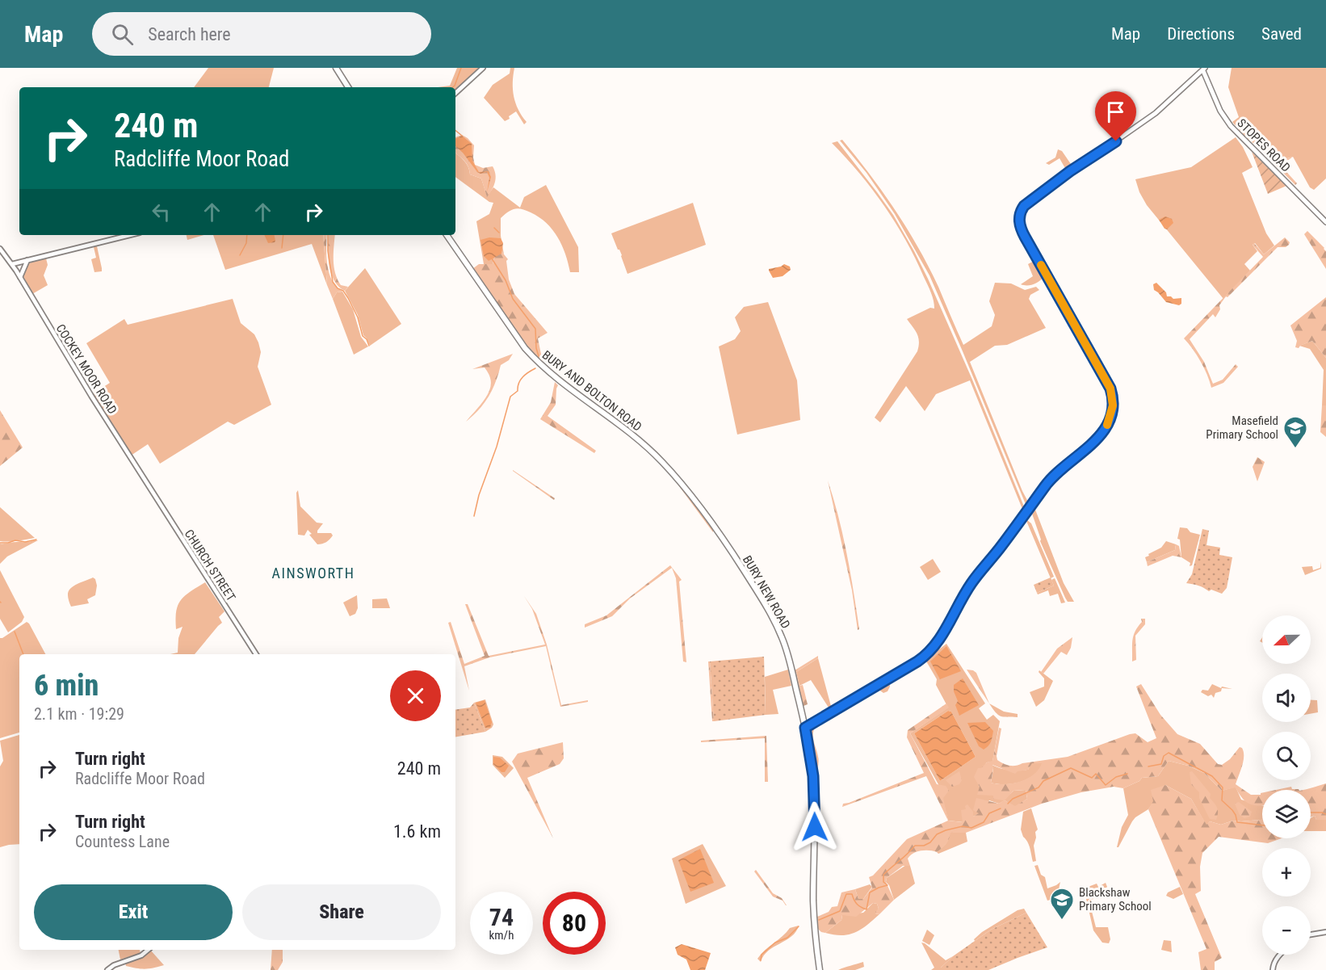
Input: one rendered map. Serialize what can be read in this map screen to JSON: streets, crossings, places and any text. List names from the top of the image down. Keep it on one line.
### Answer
{"streets":{"highway":["BURY AND BOLTON ROAD","BURY NEW ROAD"],"main road":["STOPES ROAD","COCKEY MOOR ROAD","CHURCH STREET"]},"crossings":[["COCKEY MOOR ROAD","CHURCH STREET"],["BURY AND BOLTON ROAD","BURY NEW ROAD"]],"districts":["AINSWORTH"],"places":{"school or university":["Masefield Primary School","Blackshaw Primary School"]},"north":"left","page":{"header":"Map","search":"Search here","nav":["Map","Directions","Saved"],"turn":["240 m","Radcliffe Moor Road"],"map_buttons":["+","−"],"heading":["6 min","2.1 km · 19:29"],"list":[{"name":"Turn right","note":"Radcliffe Moor Road","value":"240 m"},{"name":"Turn right","note":"Countess Lane","value":"1.6 km"}],"buttons":["Exit","Share"],"speed":"74 km/h","limit":"80"}}
